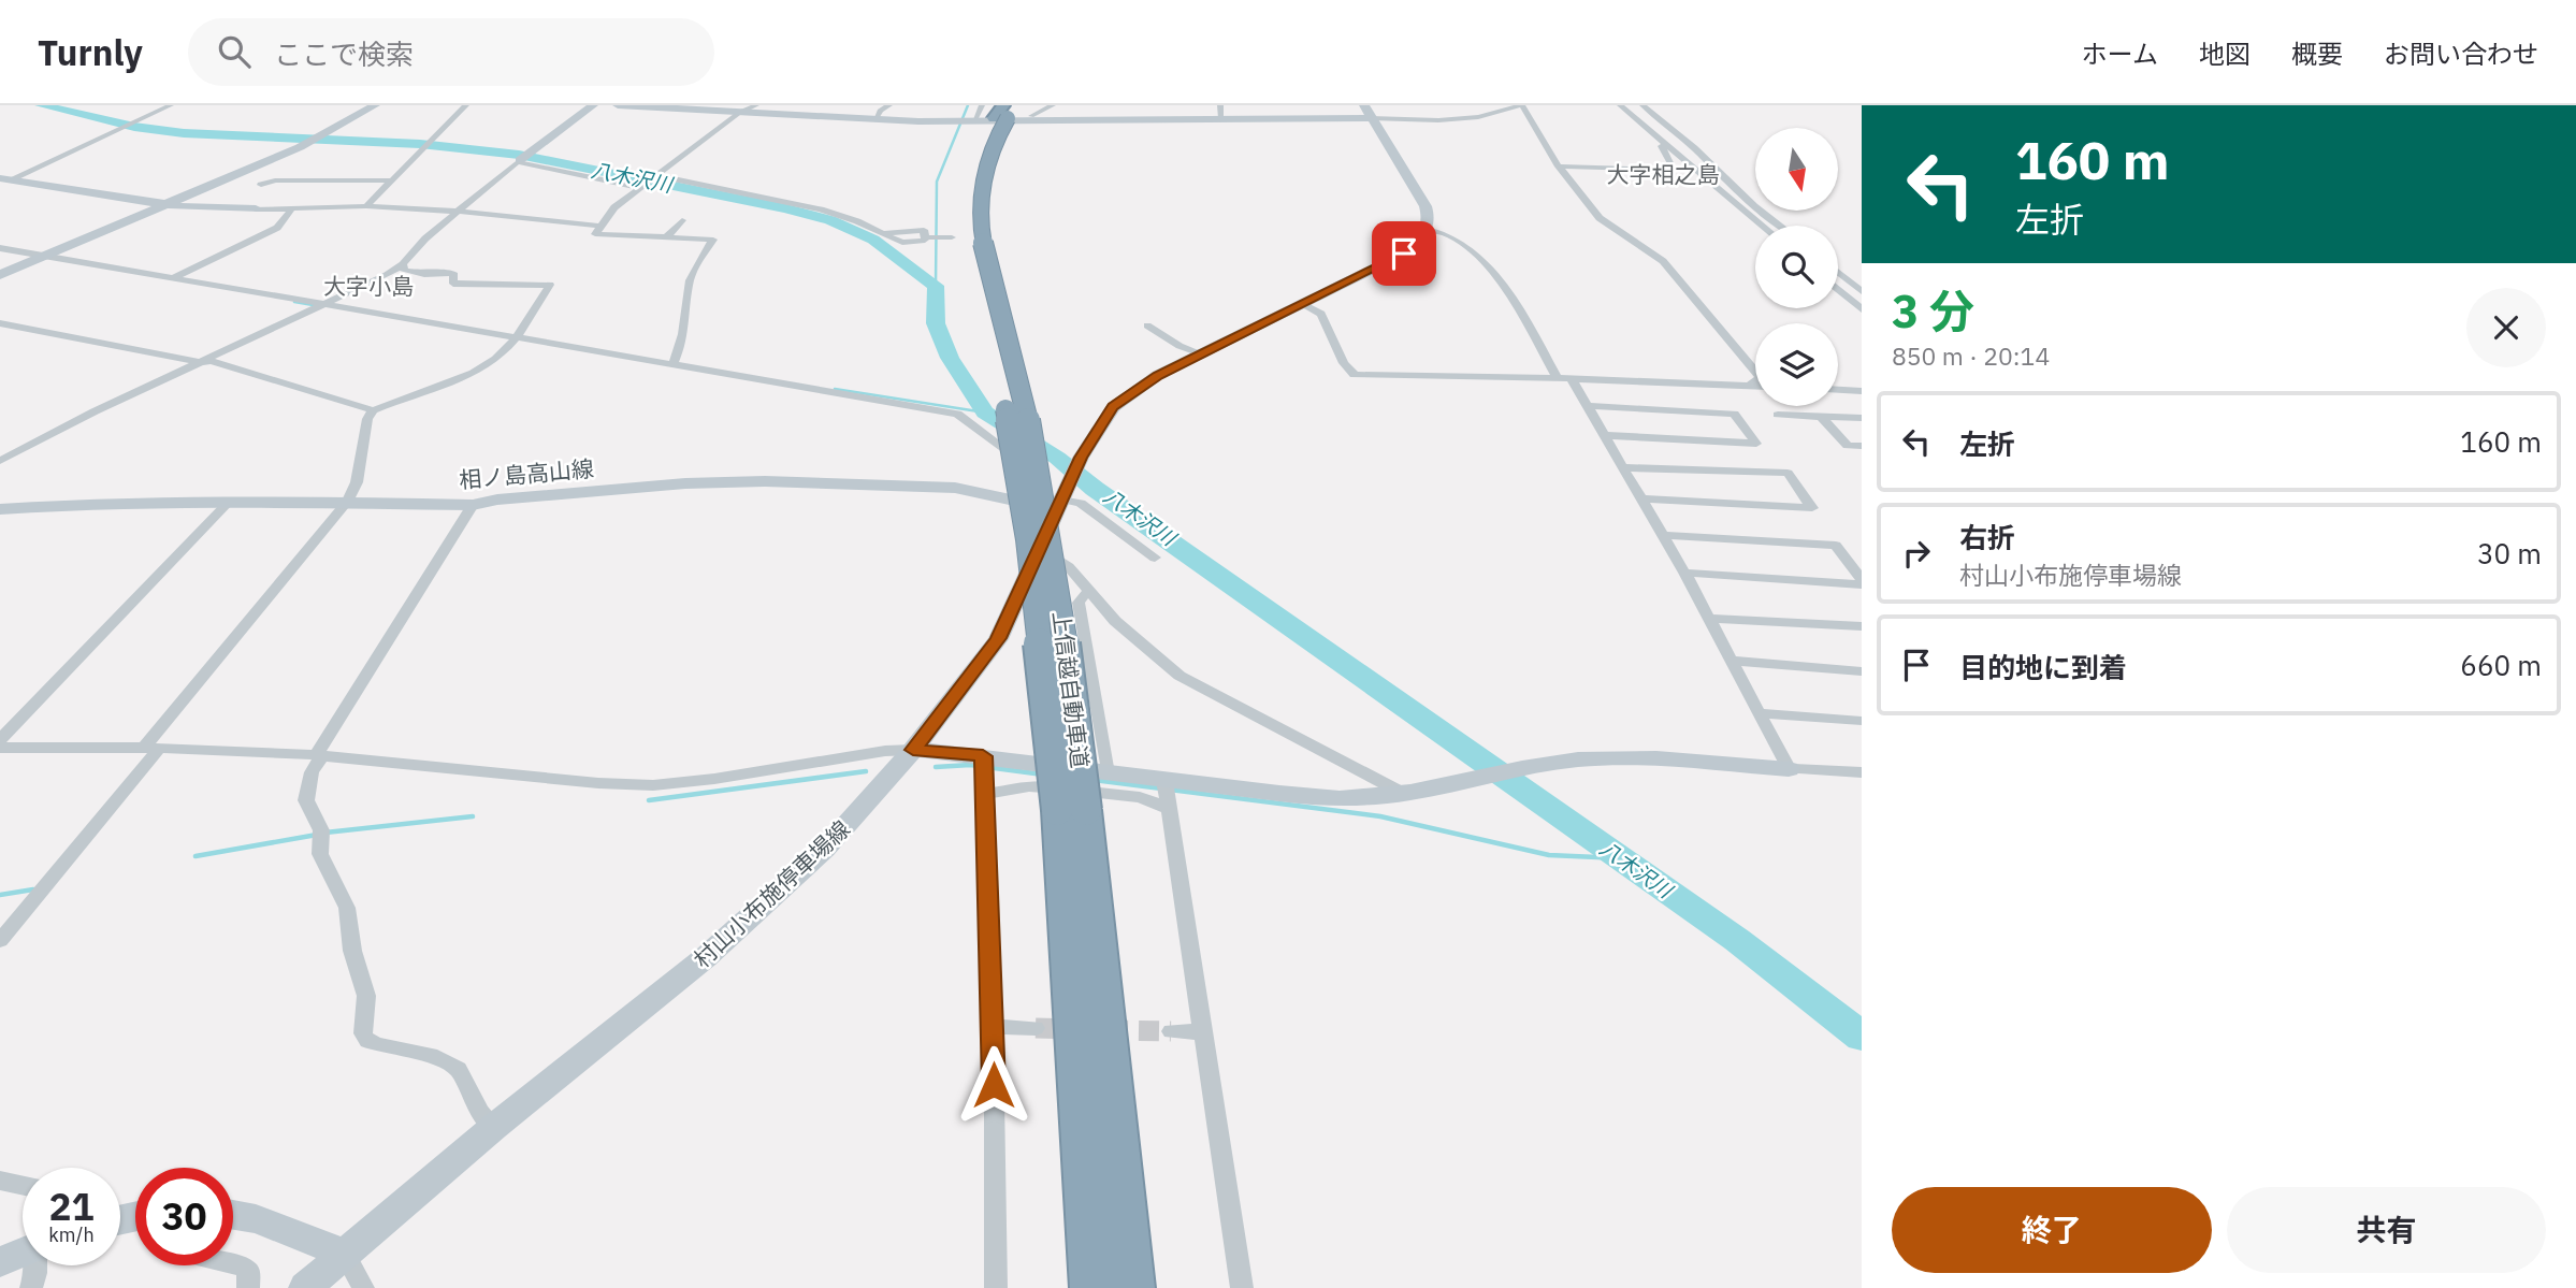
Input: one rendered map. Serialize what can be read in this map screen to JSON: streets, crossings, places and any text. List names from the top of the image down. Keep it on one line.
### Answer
{"streets":{"highway":["上信越自動車道"],"main road":["相ノ島高山線","村山小布施停車場線"]},"crossings":[["相ノ島高山線","村山小布施停車場線"]],"districts":["大字相之島","大字小島"],"water":["八木沢川"],"north":"bottom","page":{"header":"Turnly","search":"ここで検索","nav":["ホーム","地図","概要","お問い合わせ"],"turn":["160 m","左折"],"heading":["3 分","850 m · 20:14"],"list":[{"name":"左折","value":"160 m"},{"name":"右折","note":"村山小布施停車場線","value":"30 m"},{"name":"目的地に到着","value":"660 m"}],"speed":"21 km/h","limit":"30","buttons":["終了","共有"]}}
